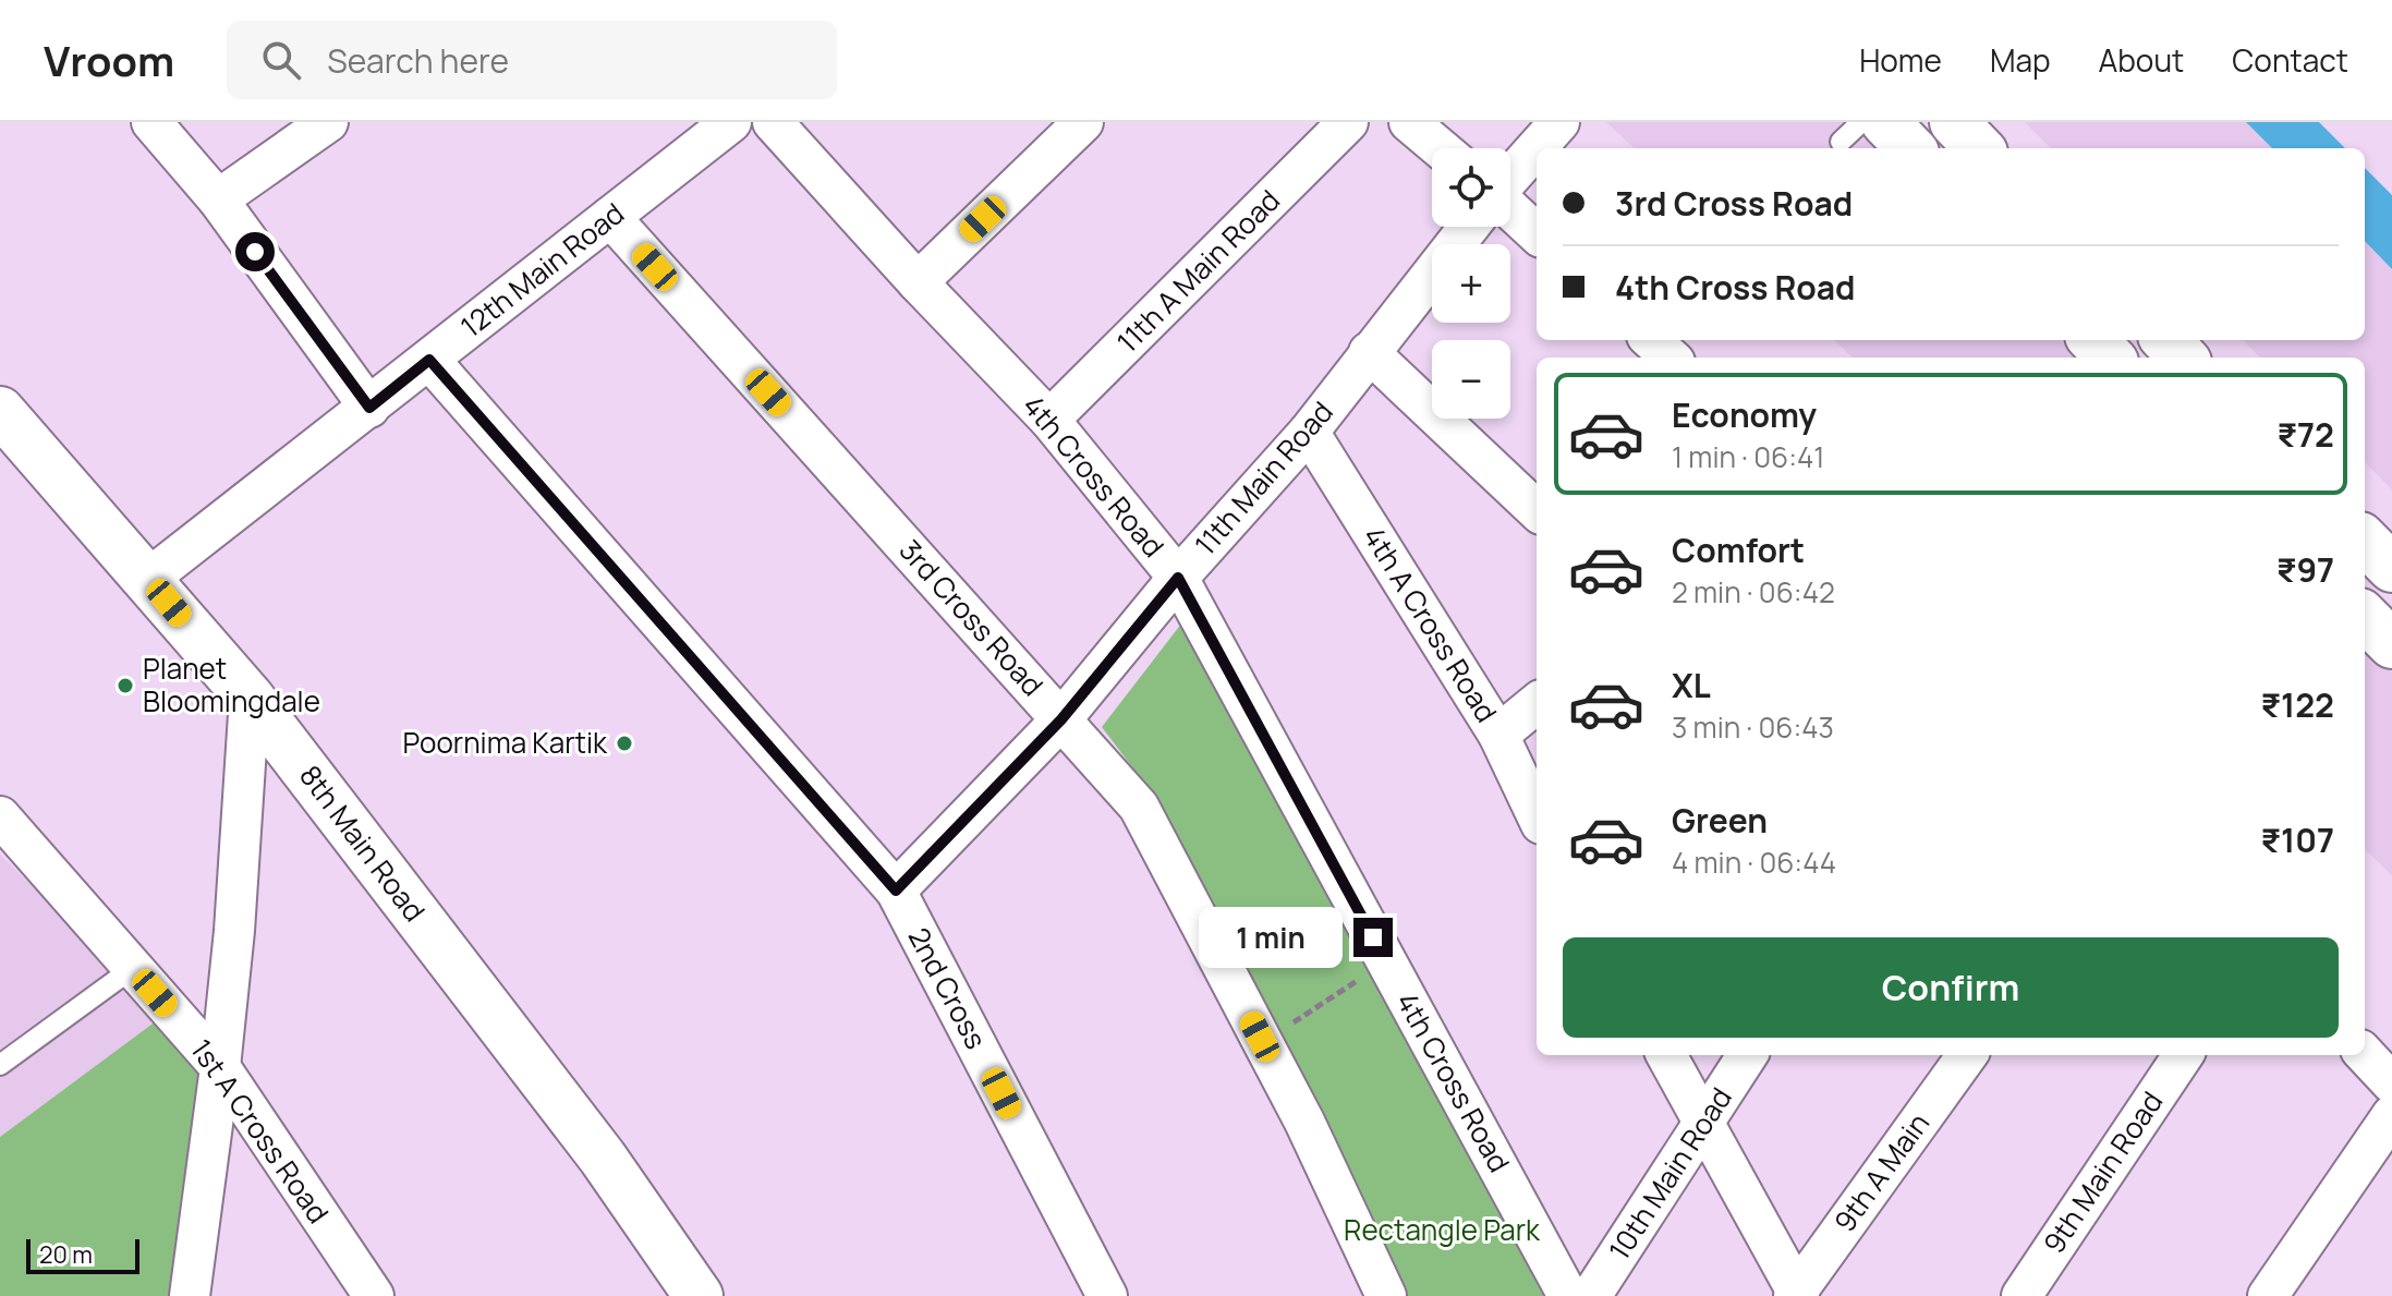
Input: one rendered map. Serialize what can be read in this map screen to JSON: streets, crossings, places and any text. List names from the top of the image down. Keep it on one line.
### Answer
{"streets":{"street":["12th Main Road","11th A Main Road","4th Cross Road","11th Main Road","3rd Cross Road","4th A Cross Road","8th Main Road","2nd Cross","1st A Cross Road","9th A Main","9th Main Road","10th Main Road"]},"crossings":[["12th Main Road","3rd Cross Road"],["12th Main Road","8th Main Road"],["12th Main Road","2nd Cross"],["11th A Main Road","4th Cross Road"],["4th Cross Road","11th Main Road"],["11th Main Road","3rd Cross Road"],["11th Main Road","4th A Cross Road"],["11th Main Road","2nd Cross"]],"parks":["Rectangle Park"],"places":["Planet Bloomingdale","Poornima Kartik"],"scale_bar":"20 m","page":{"header":"Vroom","search":"Search here","nav":["Home","Map","About","Contact"],"map_buttons":["+","−"],"banner":["3rd Cross Road","4th Cross Road"],"list":[{"name":"Economy","note":"1 min · 06:41","value":"₹72"},{"name":"Comfort","note":"2 min · 06:42","value":"₹97"},{"name":"XL","note":"3 min · 06:43","value":"₹122"},{"name":"Green","note":"4 min · 06:44","value":"₹107"}],"bubble":"1 min","buttons":"Confirm","scale":"20 m"}}
